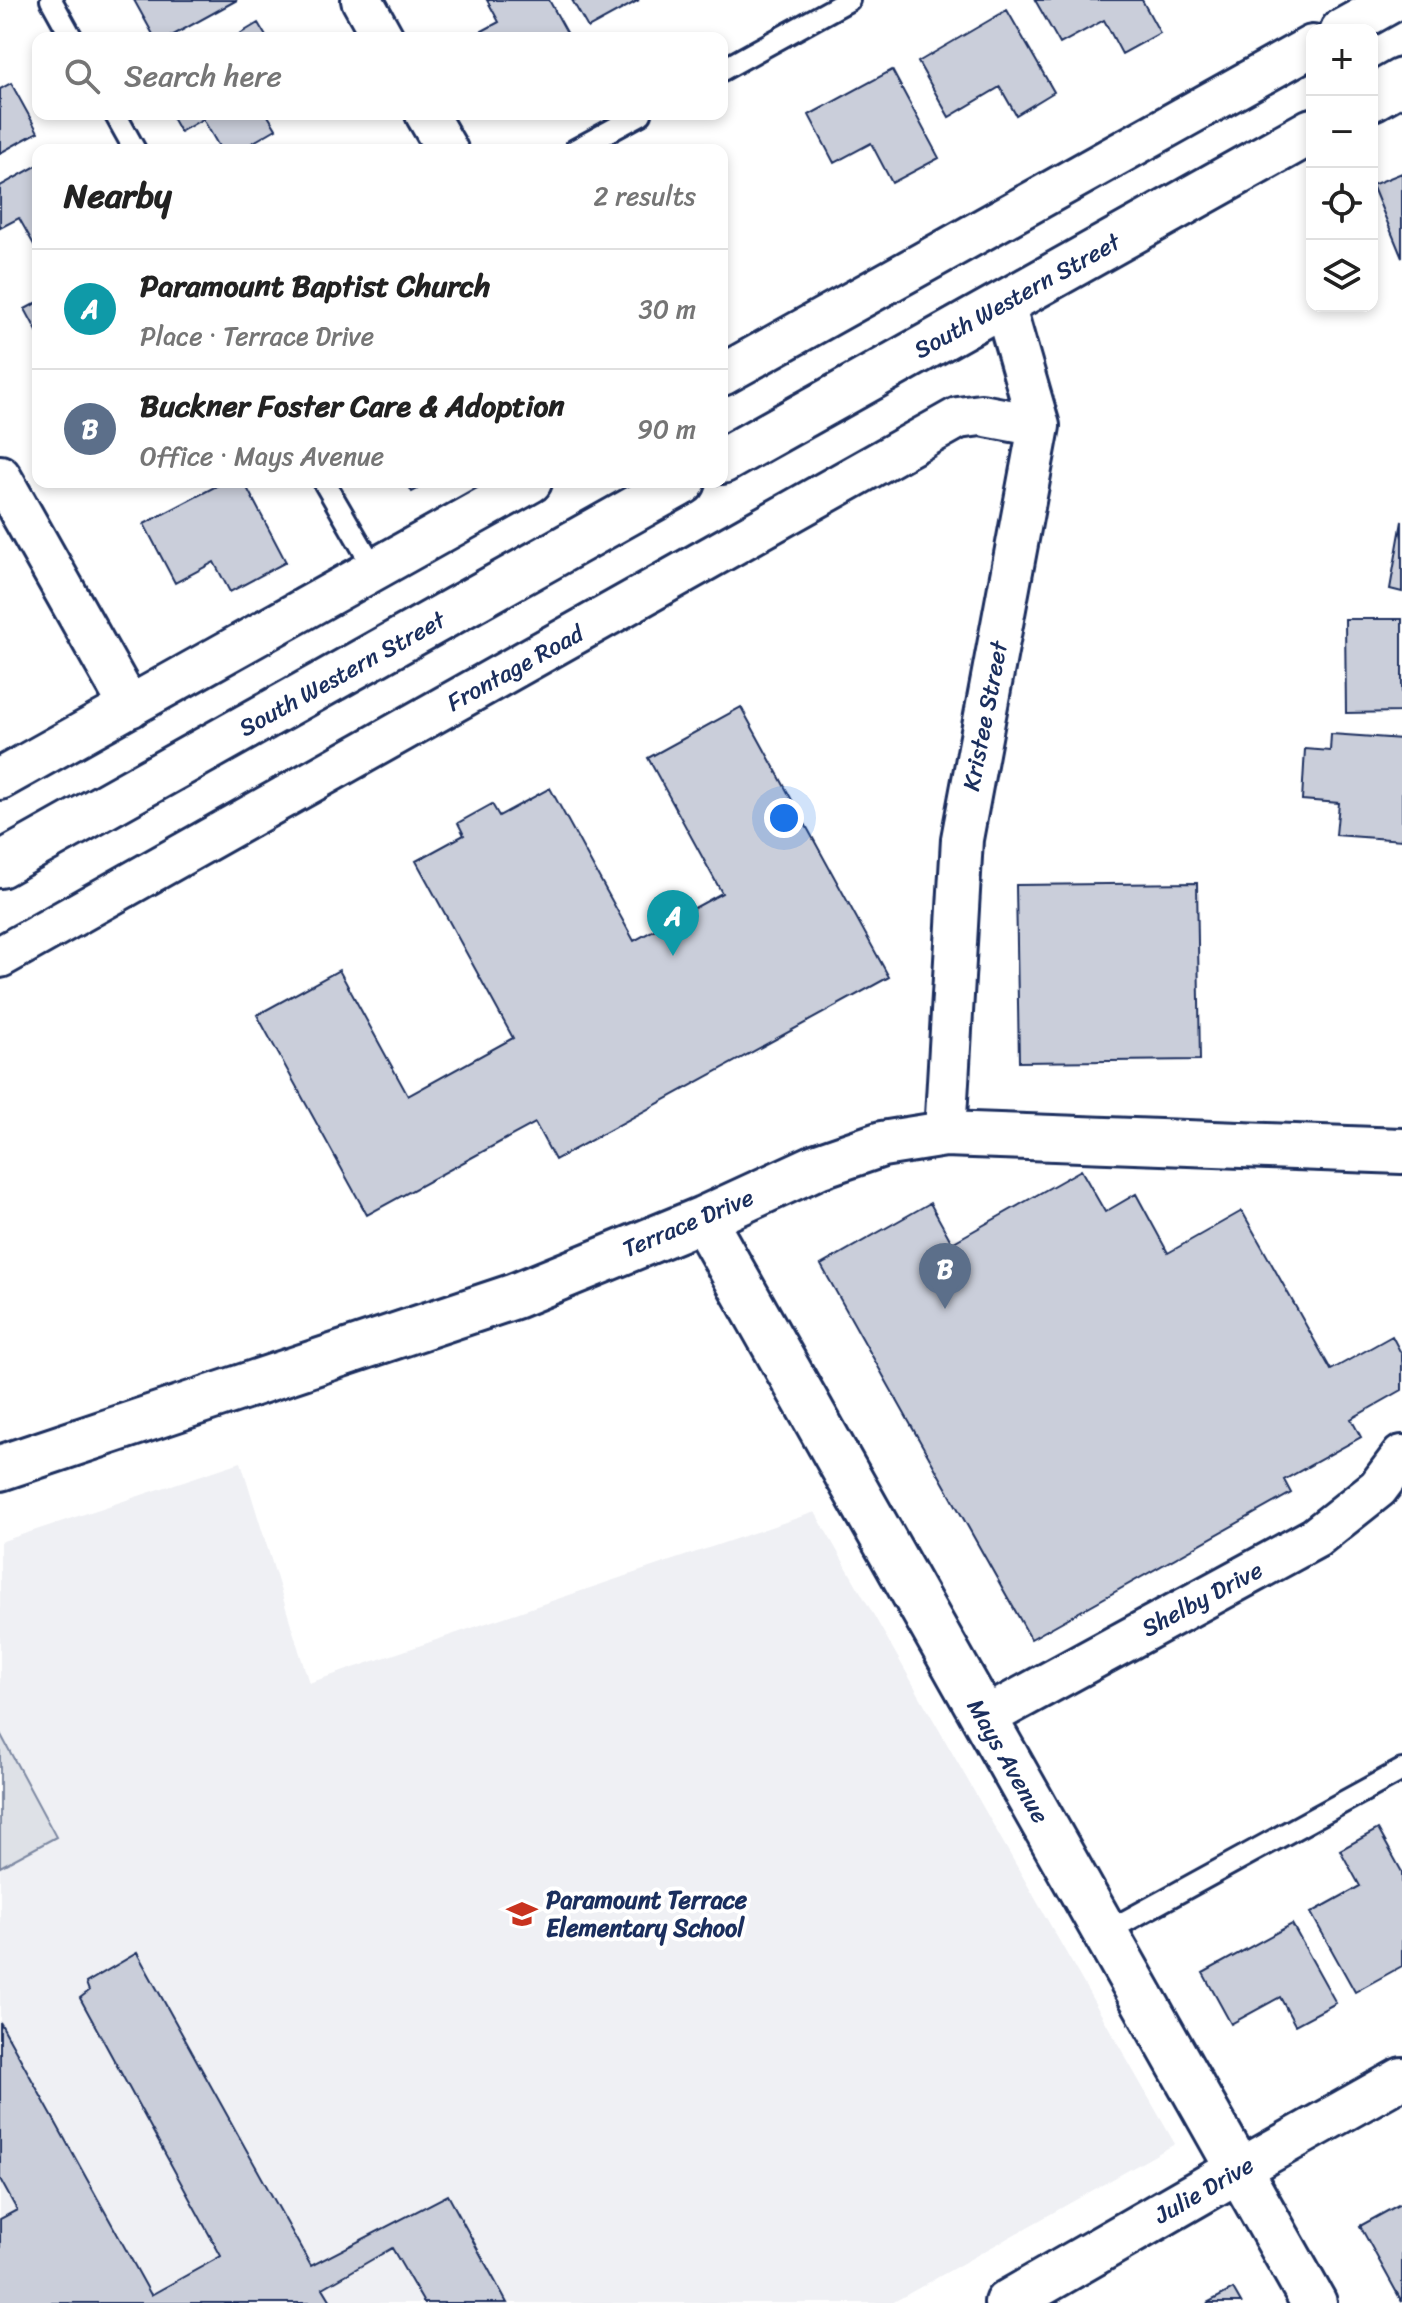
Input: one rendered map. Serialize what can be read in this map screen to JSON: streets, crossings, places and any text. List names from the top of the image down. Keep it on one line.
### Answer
{"streets":{"street":["South Western Street","Frontage Road","Kristee Street","Terrace Drive","Shelby Drive","Mays Avenue","Julie Drive"]},"crossings":[["South Western Street","Kristee Street"],["Frontage Road","Kristee Street"],["Kristee Street","Terrace Drive"],["Terrace Drive","Mays Avenue"],["Shelby Drive","Mays Avenue"],["Mays Avenue","Julie Drive"]],"places":{"school or university":["Paramount Terrace Elementary School"]},"page":{"map_buttons":["+","−"],"search":"Search here","heading":["Nearby","2 results"],"list":[{"mark":"A","name":"Paramount Baptist Church","note":"Place · Terrace Drive","value":"30 m"},{"mark":"B","name":"Buckner Foster Care & Adoption","note":"Office · Mays Avenue","value":"90 m"}],"pins":["A","B"]}}
